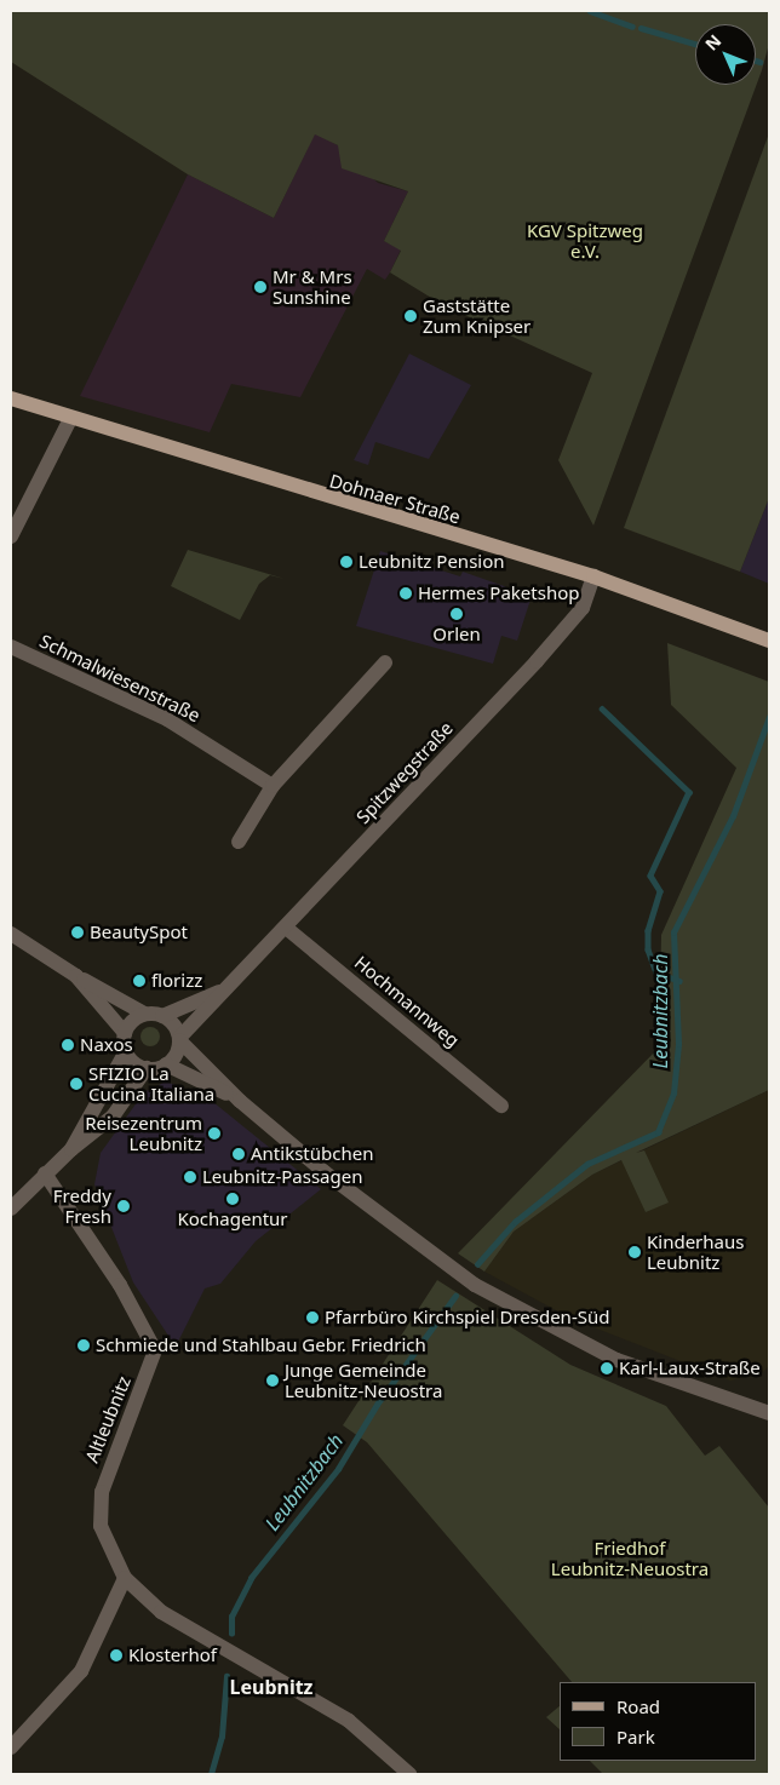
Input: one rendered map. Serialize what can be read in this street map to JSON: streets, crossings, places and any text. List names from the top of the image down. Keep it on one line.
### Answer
{"streets":{"main road":["Dohnaer Straße"],"street":["Schmalwiesenstraße","Spitzwegstraße","Hochmannweg","Altleubnitz"]},"crossings":[["Dohnaer Straße","Spitzwegstraße"],["Spitzwegstraße","Hochmannweg"]],"districts":["Leubnitz"],"water":["Leubnitzbach"],"parks":["KGV Spitzweg e.V.","Friedhof Leubnitz-Neuostra"],"places":["Mr & Mrs Sunshine","Gaststätte Zum Knipser","Leubnitz Pension","Hermes Paketshop","Orlen","BeautySpot","florizz","Naxos","SFIZIO La Cucina Italiana","Reisezentrum Leubnitz","Antikstübchen","Leubnitz-Passagen","Kochagentur","Freddy Fresh","Kinderhaus Leubnitz","Pfarrbüro Kirchspiel Dresden-Süd","Schmiede und Stahlbau Gebr. Friedrich","Karl-Laux-Straße","Junge Gemeinde Leubnitz-Neuostra","Klosterhof"],"legend":["Road","Park"],"north":"top left"}
